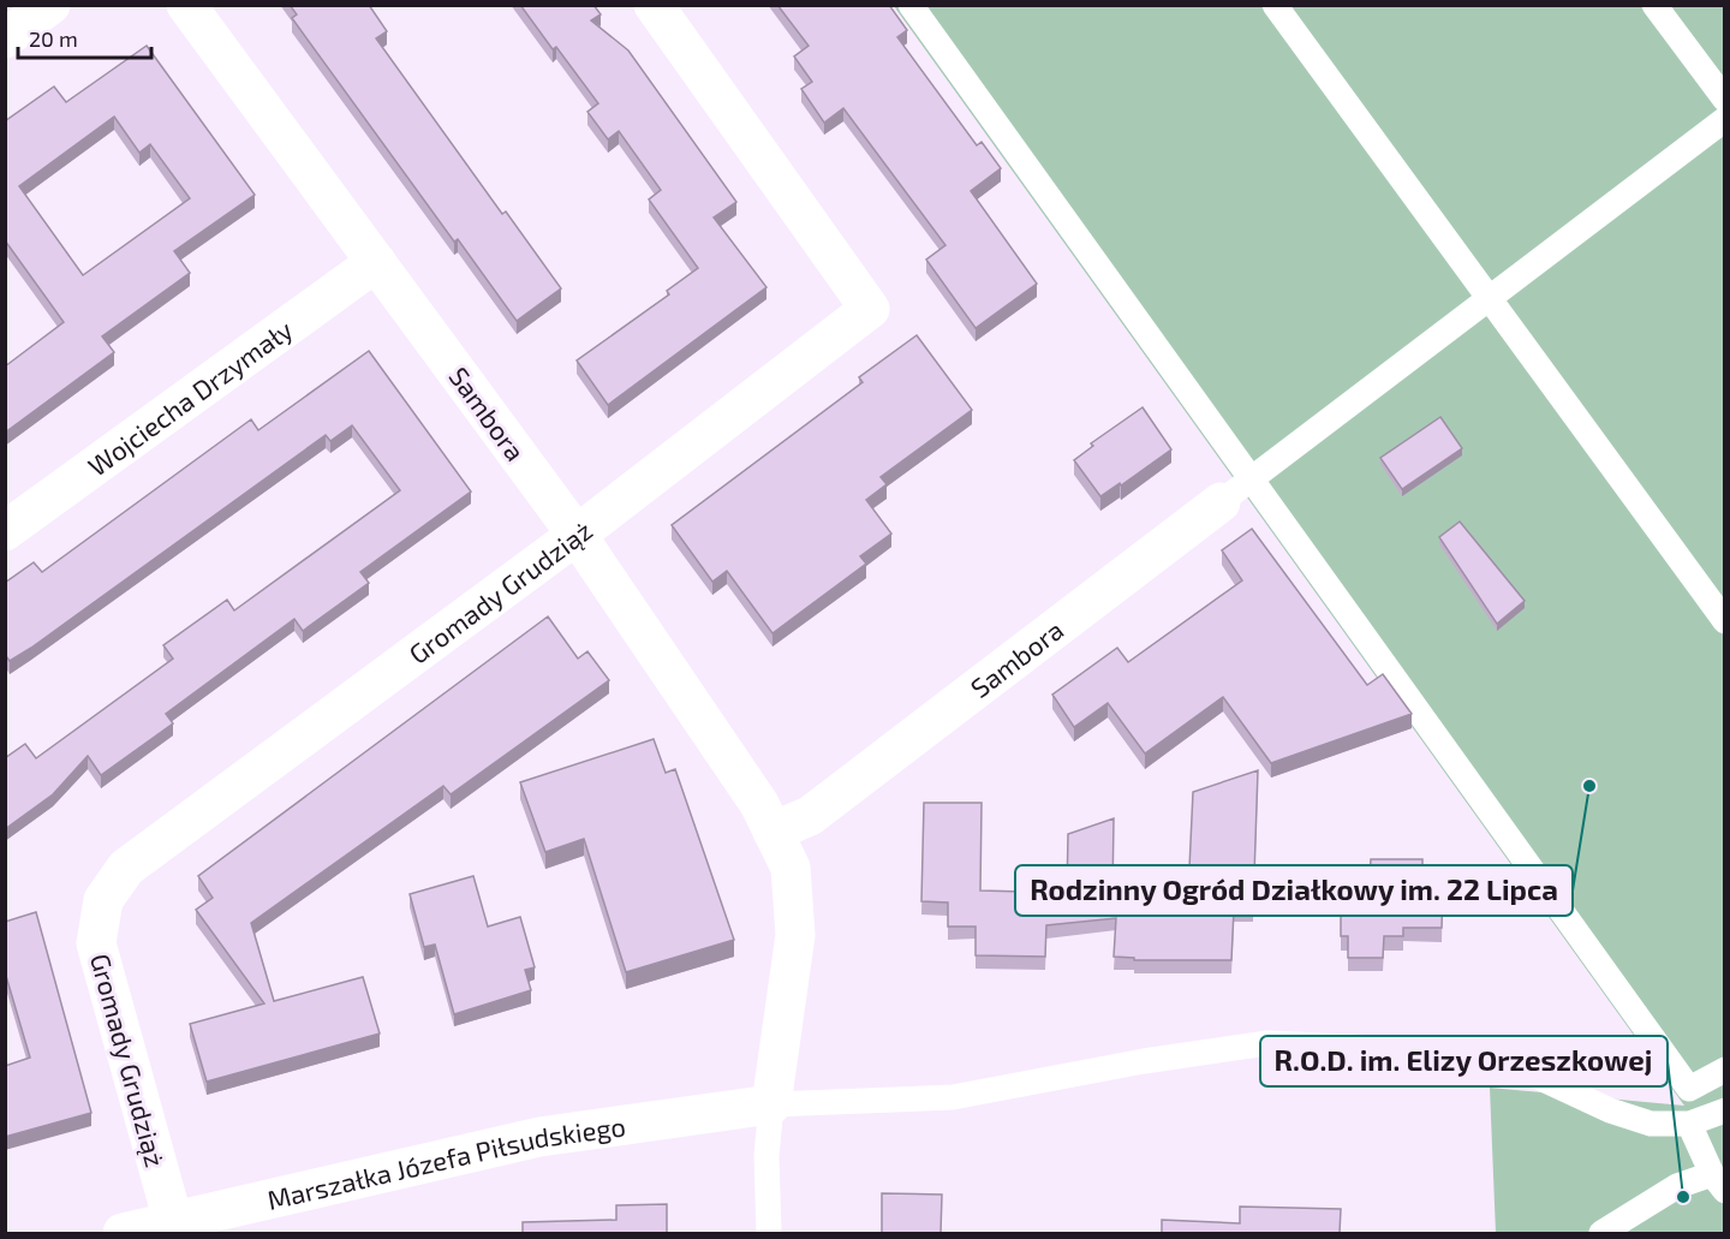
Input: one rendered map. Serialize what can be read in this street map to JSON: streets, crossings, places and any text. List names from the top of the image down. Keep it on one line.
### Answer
{"streets":{"street":["Wojciecha Drzymały","Sambora","Gromady Grudziąż","Marszałka Józefa Piłsudskiego"]},"crossings":[["Wojciecha Drzymały","Sambora"],["Sambora","Gromady Grudziąż"],["Sambora","Marszałka Józefa Piłsudskiego"],["Gromady Grudziąż","Marszałka Józefa Piłsudskiego"]],"places":["Rodzinny Ogród Działkowy im. 22 Lipca","R.O.D. im. Elizy Orzeszkowej"],"scale_bar":"20 m"}
